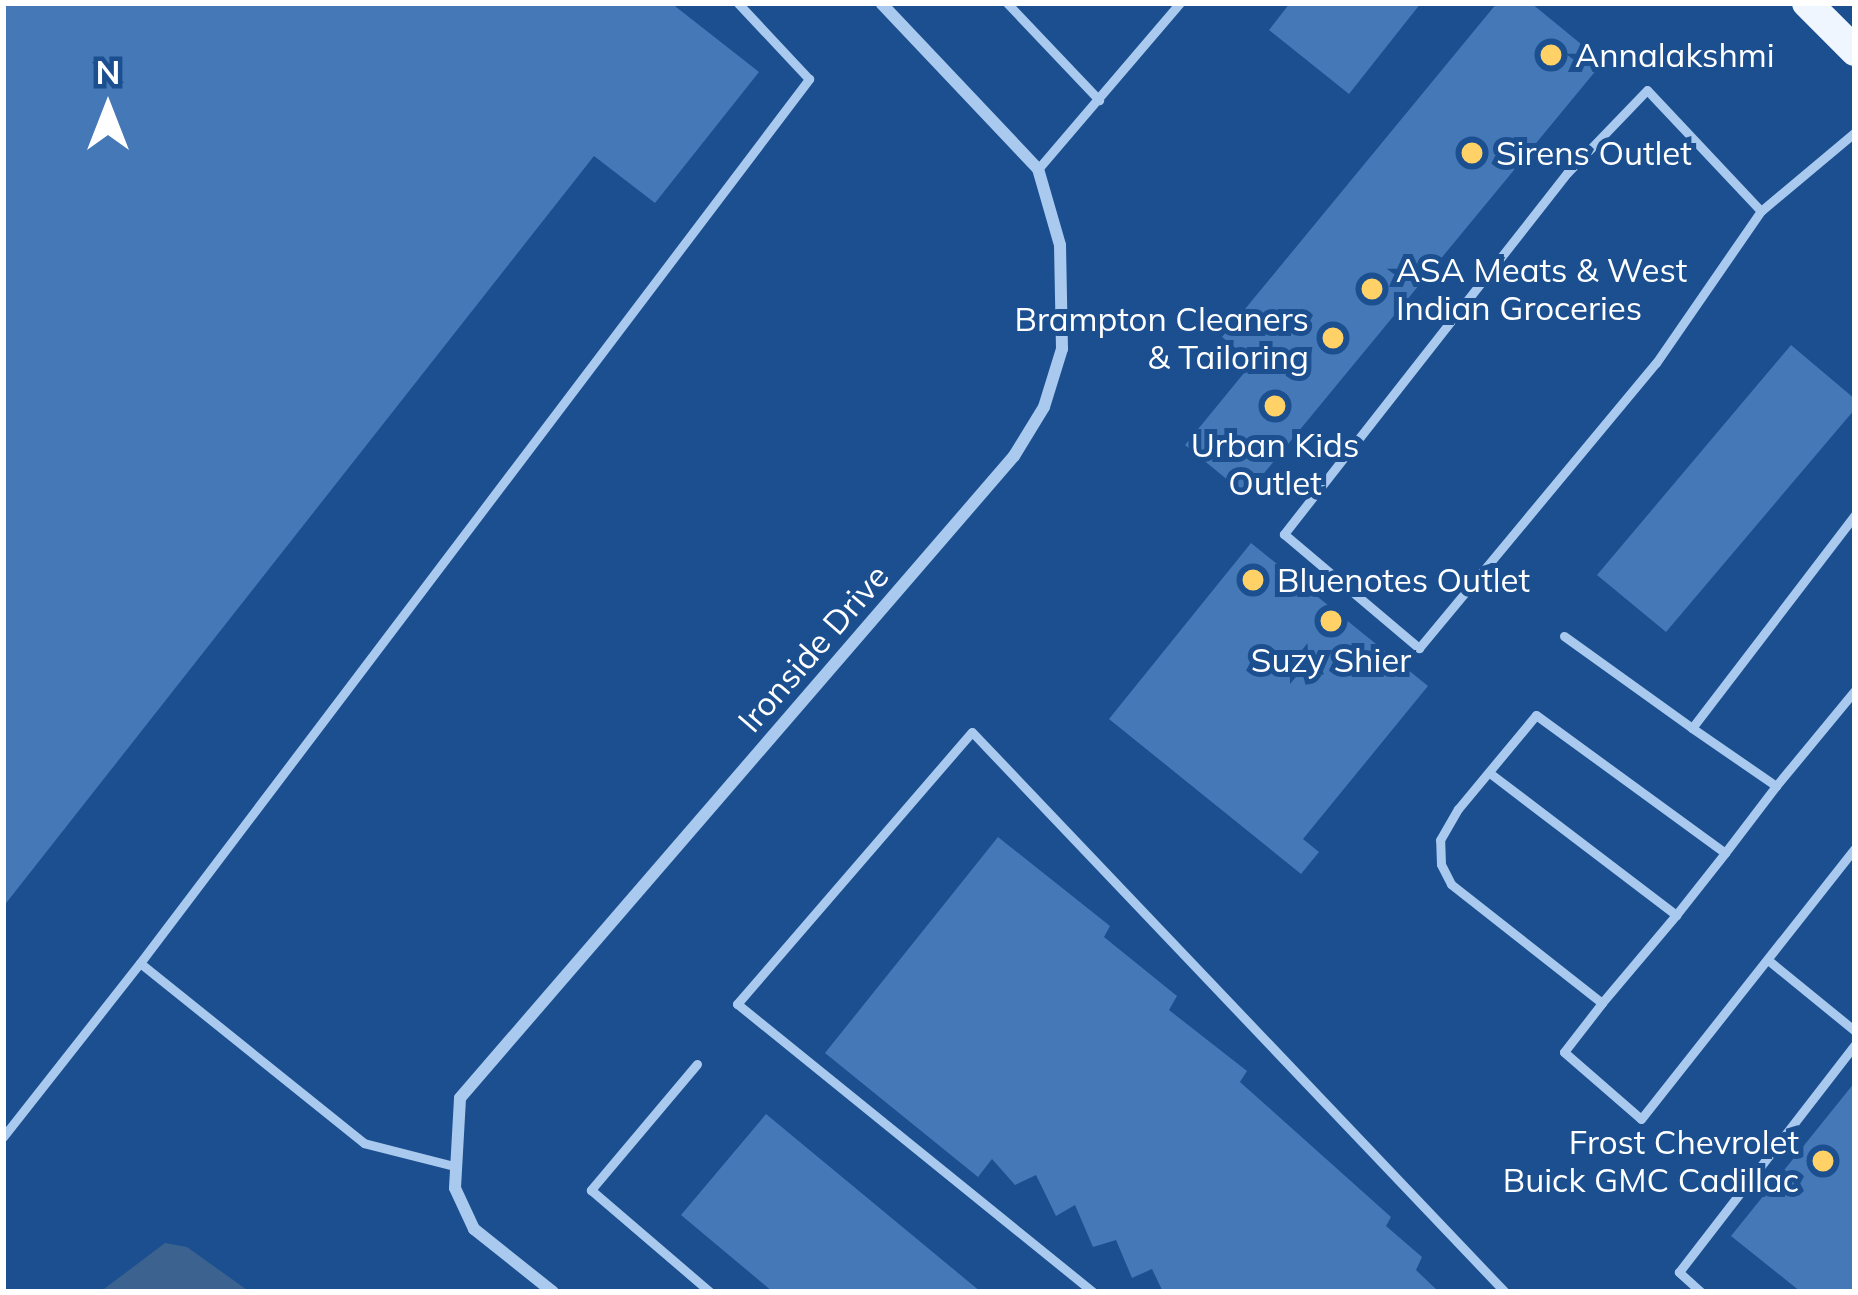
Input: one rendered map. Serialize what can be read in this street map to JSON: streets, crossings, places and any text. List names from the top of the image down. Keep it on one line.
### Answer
{"streets":{"street":["Ironside Drive"]},"places":["Annalakshmi","Sirens Outlet","ASA Meats & West Indian Groceries","Brampton Cleaners & Tailoring","Urban Kids Outlet","Bluenotes Outlet","Suzy Shier","Frost Chevrolet Buick GMC Cadillac"],"north":"top"}
